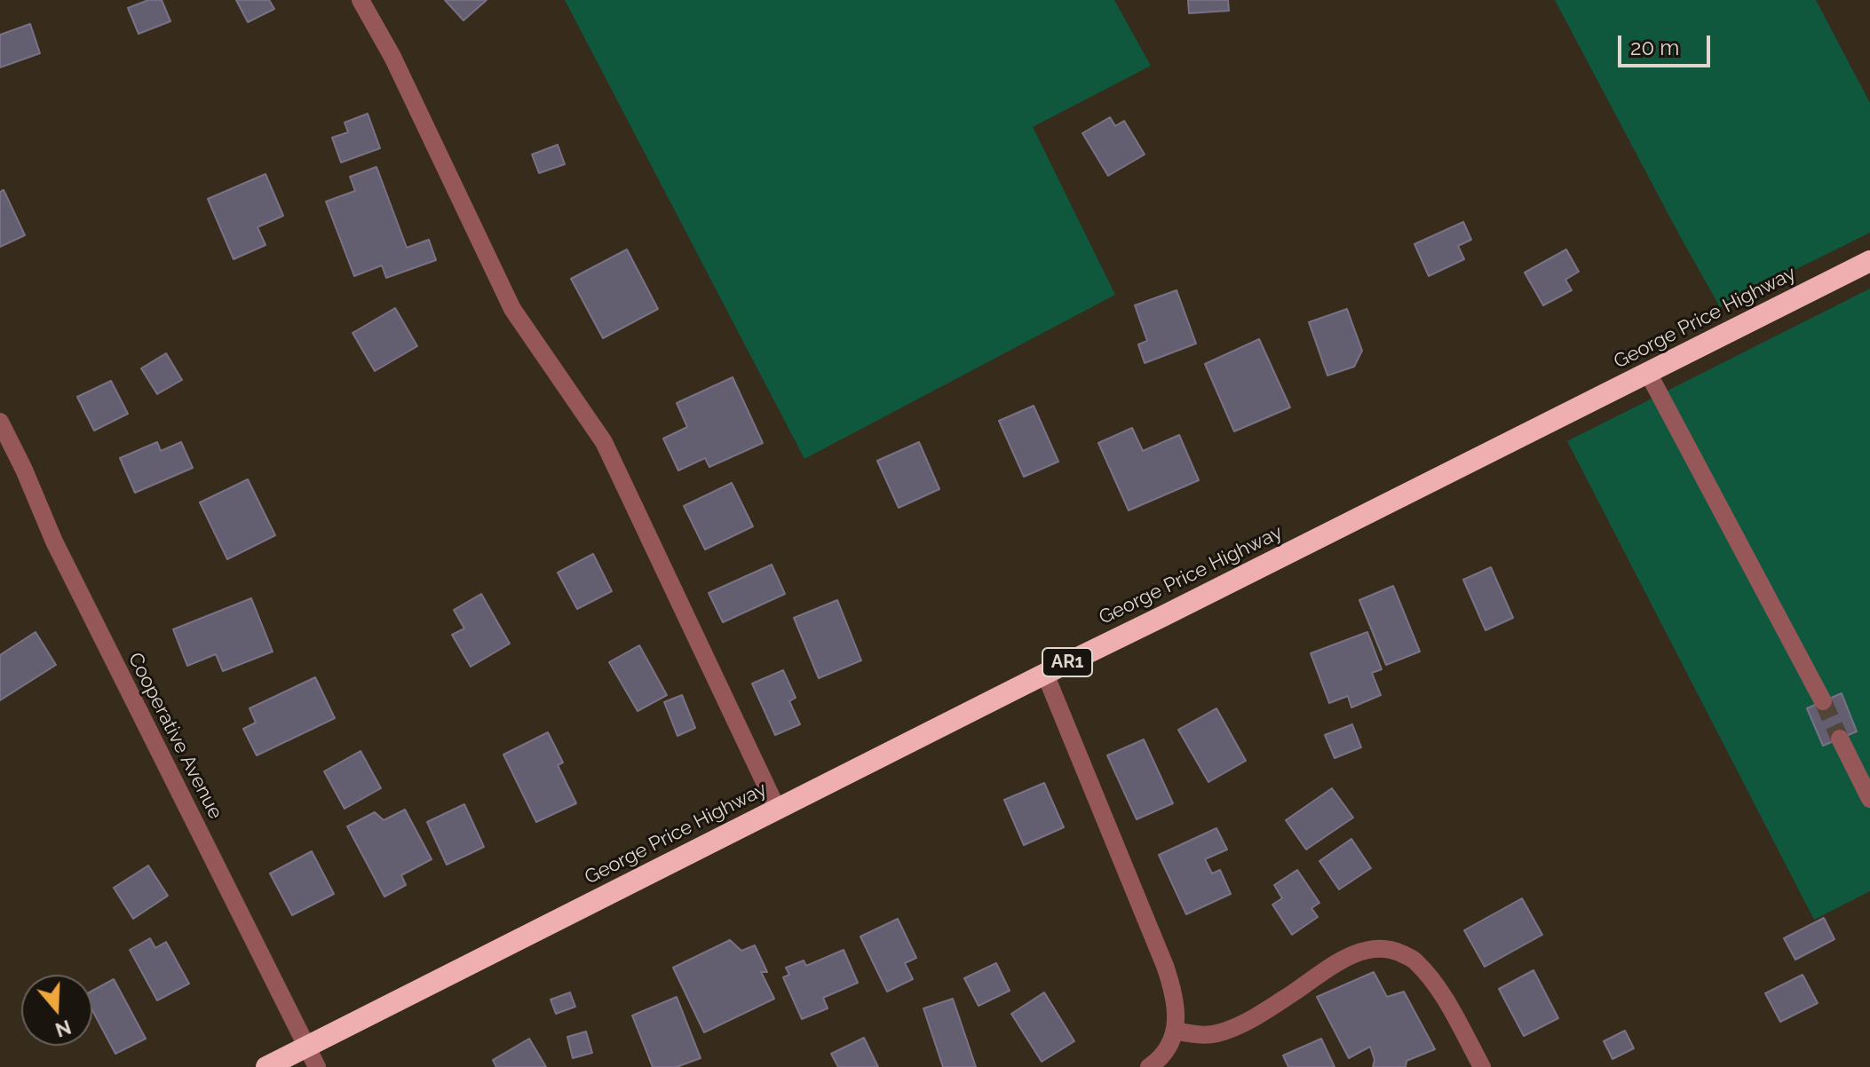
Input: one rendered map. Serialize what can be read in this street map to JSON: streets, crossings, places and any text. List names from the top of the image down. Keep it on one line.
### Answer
{"streets":{"highway":["George Price Highway","AR1"],"street":["Cooperative Avenue"]},"crossings":[["George Price Highway","Cooperative Avenue"]],"scale_bar":"20 m","north":"bottom"}
